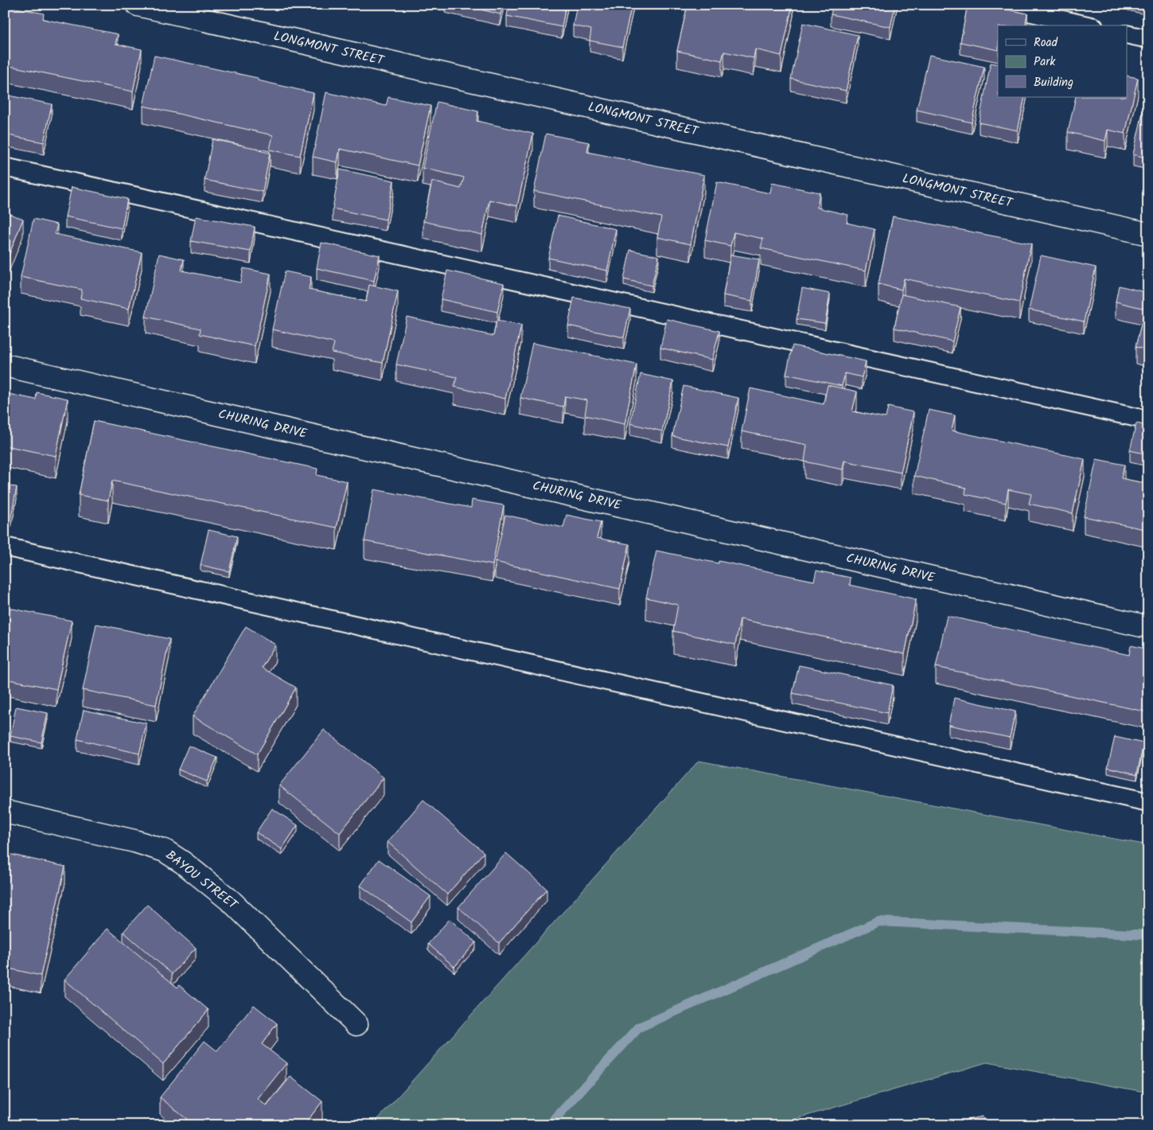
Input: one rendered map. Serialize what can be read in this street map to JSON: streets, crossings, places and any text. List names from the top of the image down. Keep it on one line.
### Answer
{"streets":{"street":["LONGMONT STREET","CHURING DRIVE","BAYOU STREET"]},"legend":["Road","Park","Building"]}
